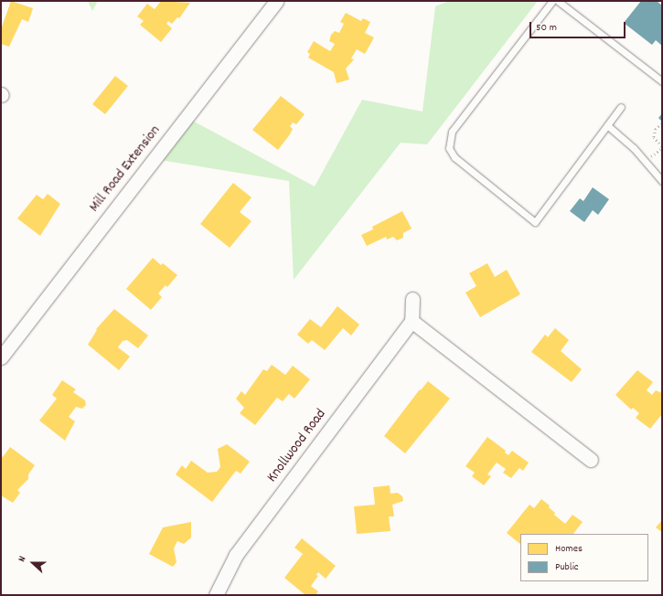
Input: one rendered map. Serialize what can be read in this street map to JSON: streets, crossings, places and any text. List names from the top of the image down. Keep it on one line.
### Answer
{"streets":{"street":["Mill Road Extension","Knollwood Road"]},"legend":["Homes","Public"],"scale_bar":"50 m","north":"left"}
